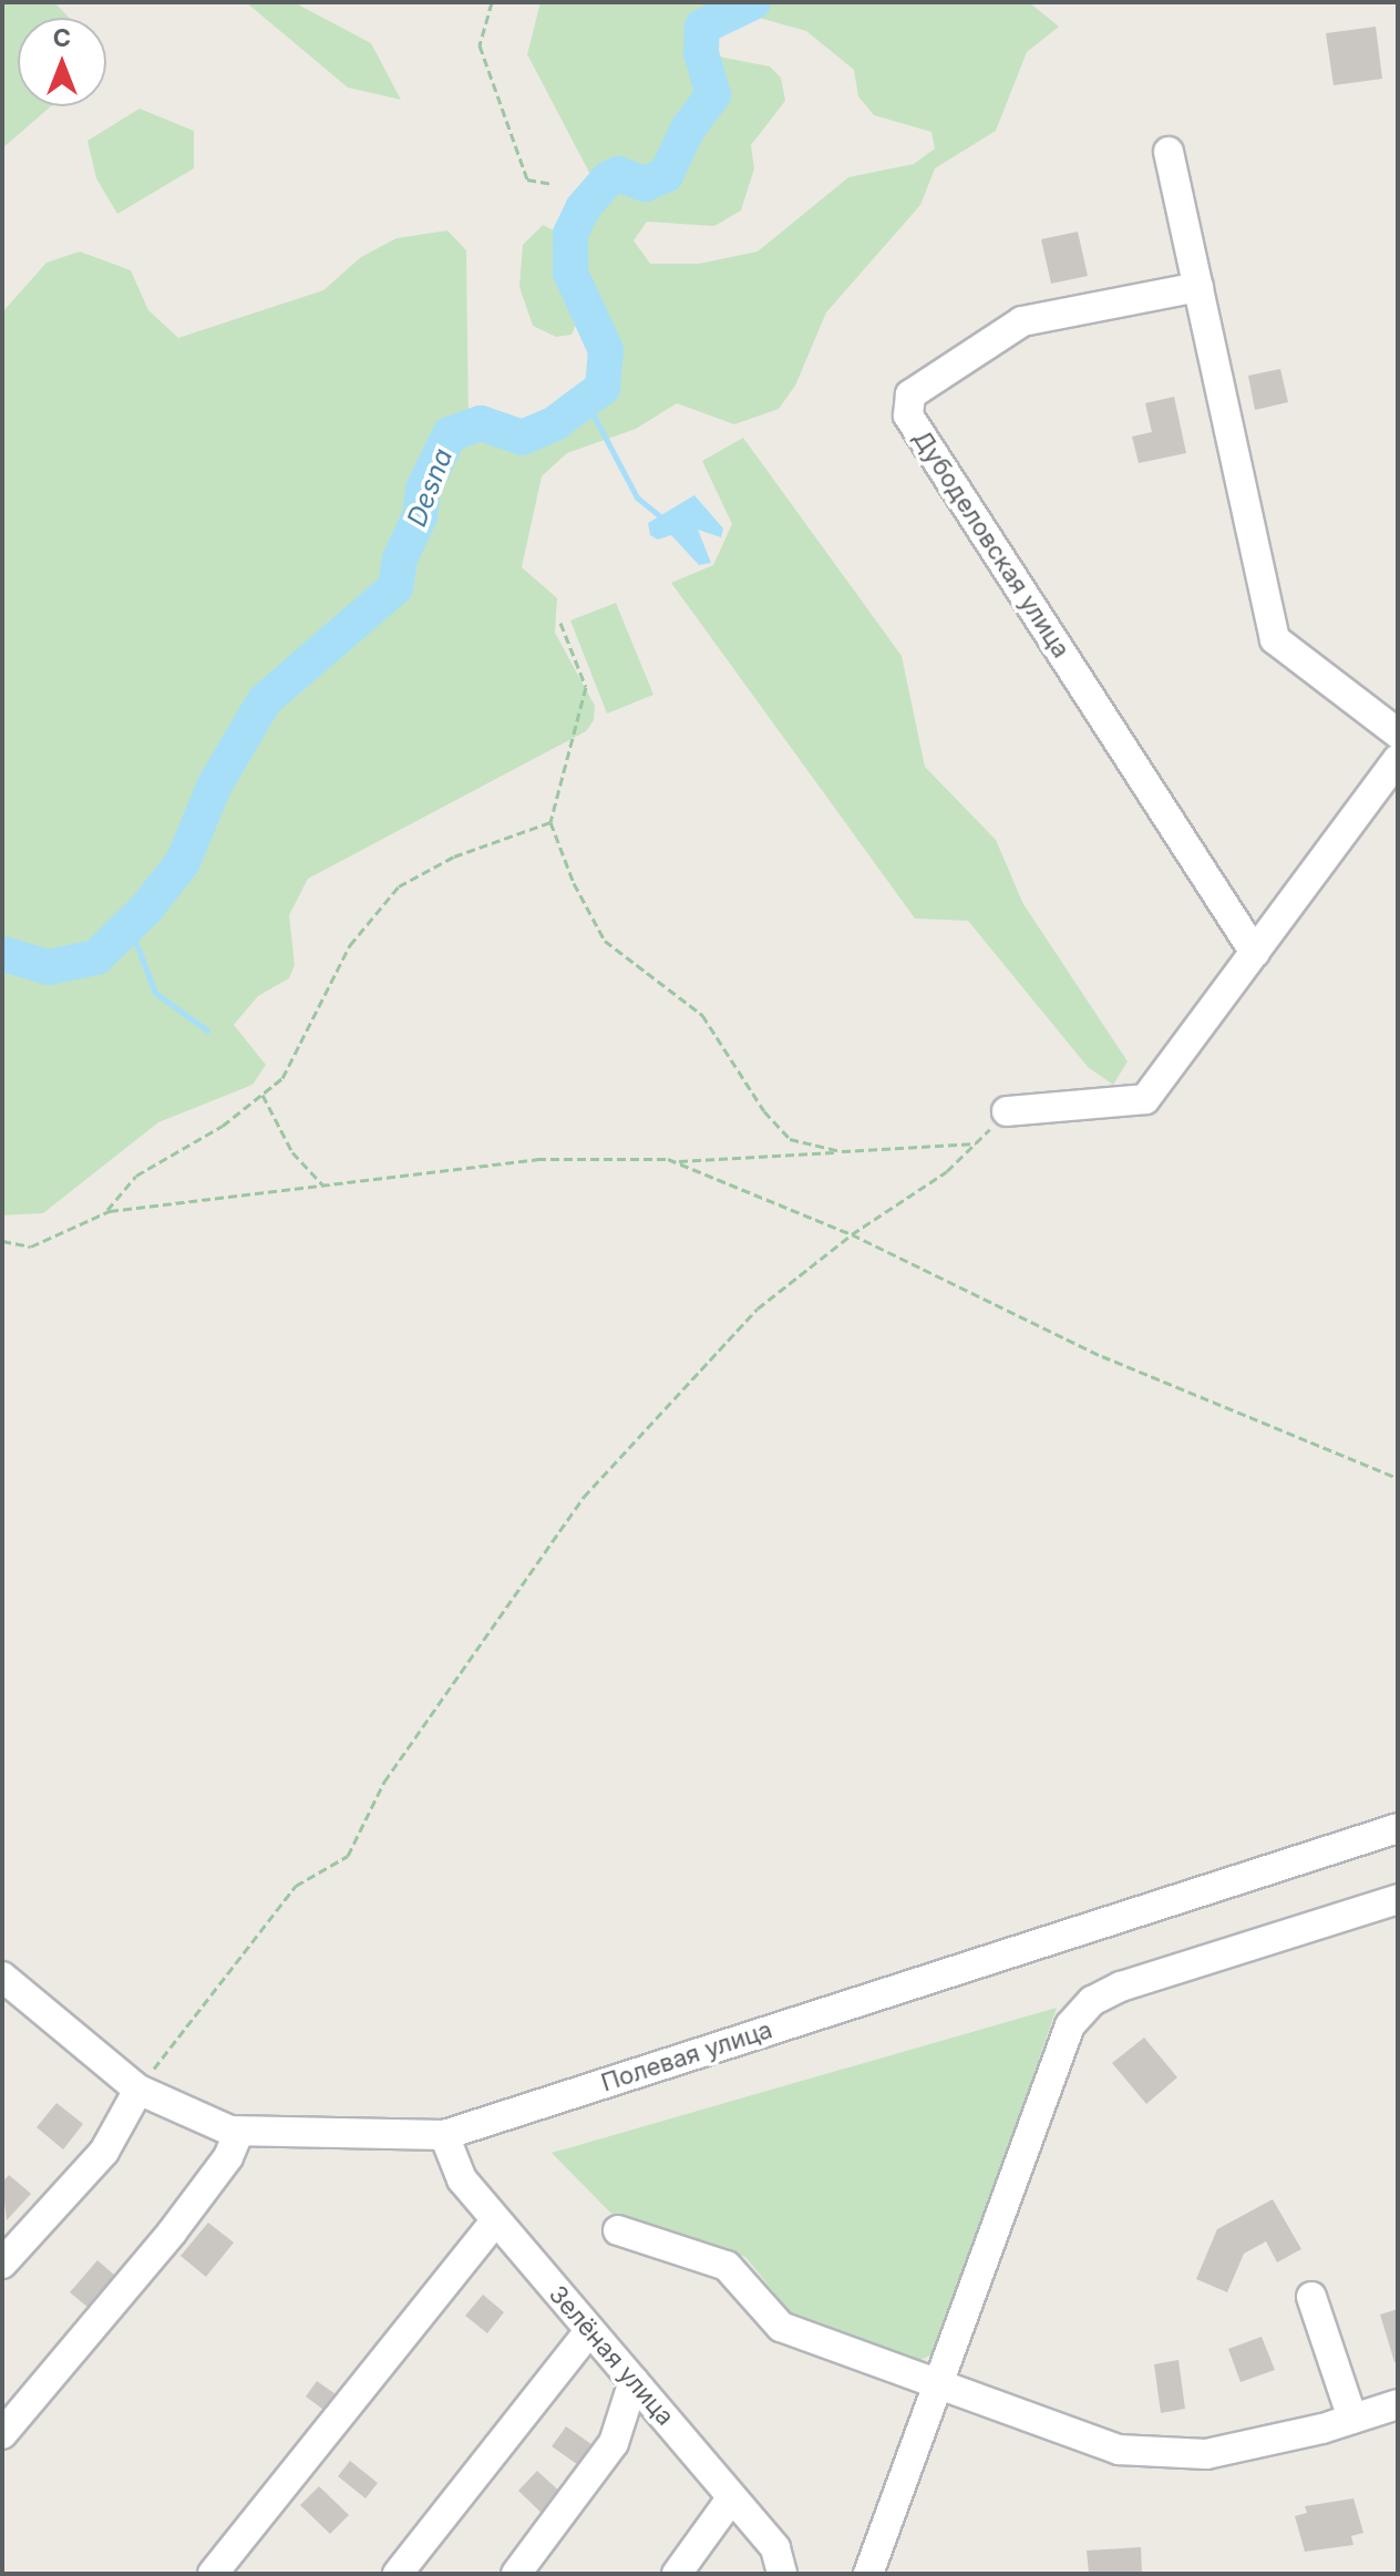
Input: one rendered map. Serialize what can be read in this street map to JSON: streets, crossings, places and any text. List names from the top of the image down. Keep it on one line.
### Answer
{"streets":{"street":["Дубоделовская улица","Полевая улица","Зелёная улица"]},"crossings":[["Полевая улица","Зелёная улица"]],"water":["Desna"],"north":"top"}
